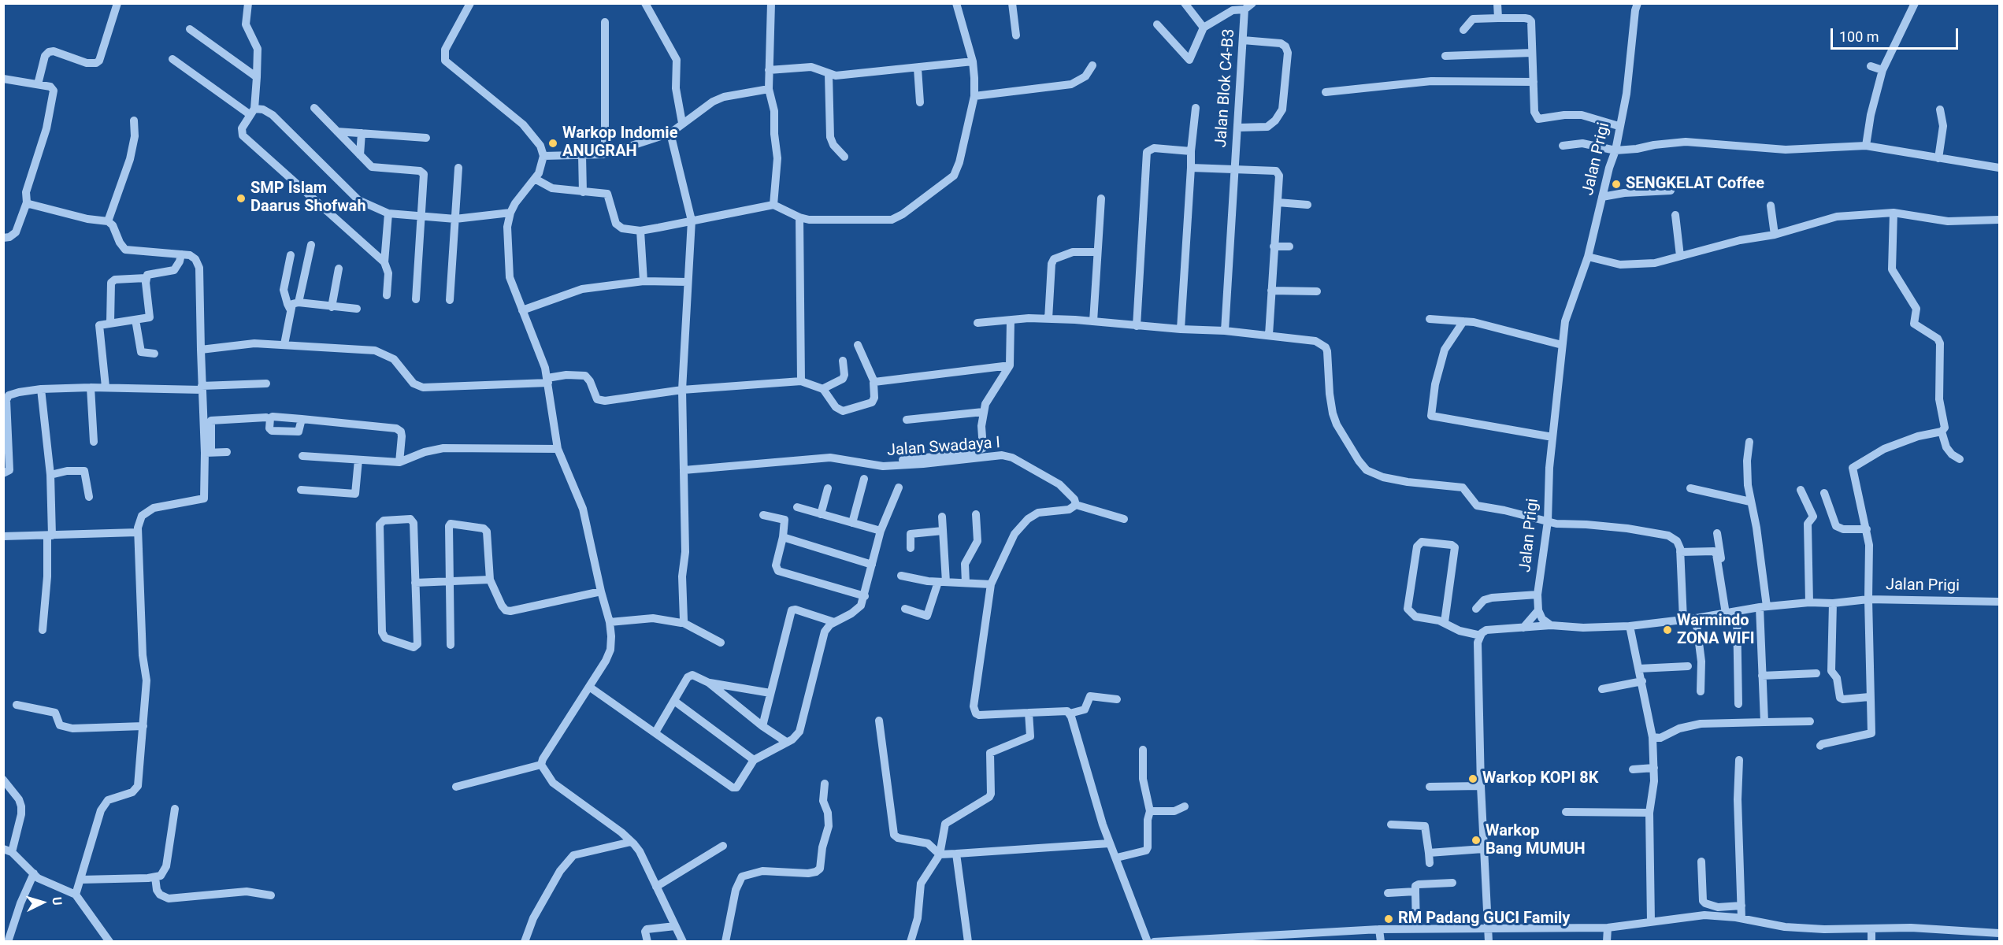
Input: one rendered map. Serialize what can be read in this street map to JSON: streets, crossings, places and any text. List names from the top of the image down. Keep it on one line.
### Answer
{"streets":{"street":["Jalan Blok C4-B3","Jalan Prigi","Jalan Swadaya I"]},"places":["Warkop Indomie ANUGRAH","SENGKELAT Coffee","SMP Islam Daarus Shofwah","Warmindo ZONA WIFI","Warkop KOPI 8K","Warkop Bang MUMUH","RM Padang GUCI Family"],"scale_bar":"100 m","north":"right"}
